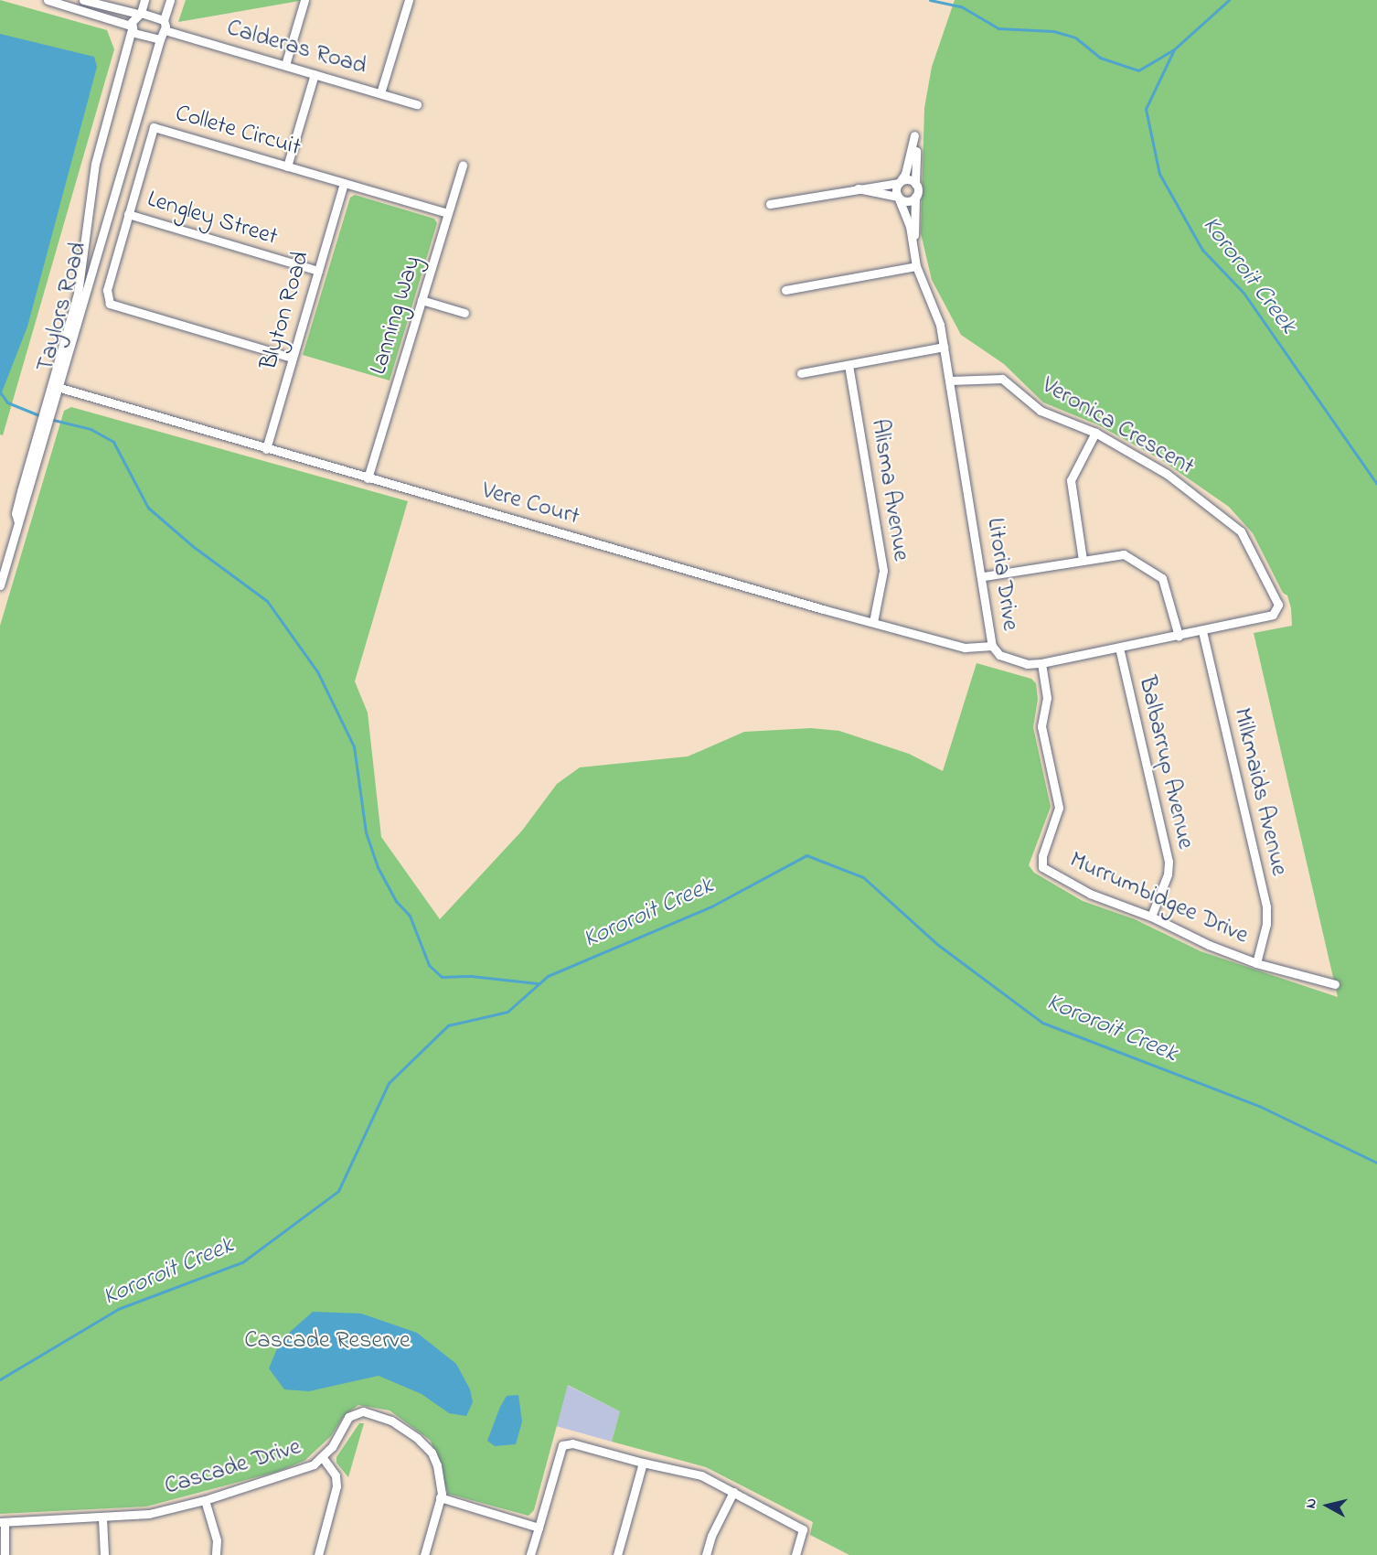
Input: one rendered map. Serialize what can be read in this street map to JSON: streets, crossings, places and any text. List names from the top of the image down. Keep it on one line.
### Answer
{"streets":{"street":["Calderas Road","Collete Circuit","Lengley Street","Taylors Road","Blyton Road","Lanning Way","Veronica Crescent","Alisma Avenue","Vere Court","Litoria Drive","Balbarrup Avenue","Milkmaids Avenue","Murrumbidgee Drive","Cascade Drive"]},"crossings":[["Calderas Road","Taylors Road"],["Collete Circuit","Lengley Street"],["Collete Circuit","Blyton Road"],["Collete Circuit","Lanning Way"],["Lengley Street","Blyton Road"],["Taylors Road","Vere Court"],["Blyton Road","Vere Court"],["Lanning Way","Vere Court"],["Veronica Crescent","Litoria Drive"],["Alisma Avenue","Vere Court"],["Vere Court","Litoria Drive"],["Litoria Drive","Balbarrup Avenue"],["Litoria Drive","Milkmaids Avenue"],["Litoria Drive","Murrumbidgee Drive"],["Balbarrup Avenue","Murrumbidgee Drive"],["Milkmaids Avenue","Murrumbidgee Drive"]],"water":["Kororoit Creek"],"parks":["Cascade Reserve"],"north":"left"}
